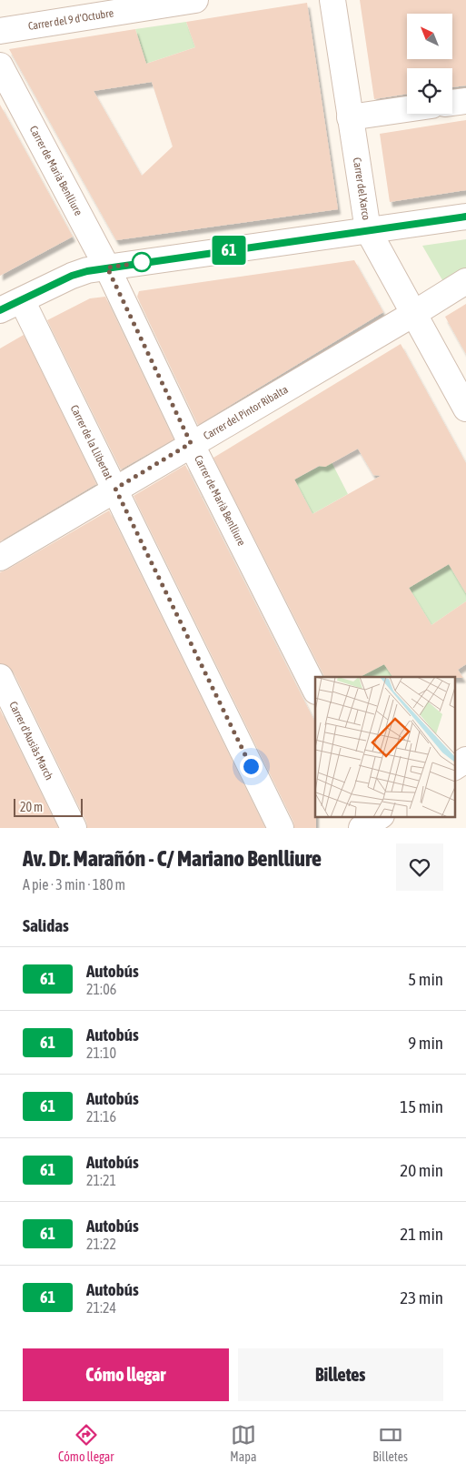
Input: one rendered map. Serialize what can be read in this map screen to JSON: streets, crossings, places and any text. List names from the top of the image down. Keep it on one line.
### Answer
{"streets":{"street":["Carrer del 9 d'Octubre","Carrer de Marià Benlliure","Carrer del Xarco","Carrer del Pintor Ribalta","Carrer de la Llibertat","Carrer d'Ausiàs March"]},"crossings":[["Carrer de Marià Benlliure","Carrer del Pintor Ribalta"],["Carrer del Xarco","Carrer del Pintor Ribalta"],["Carrer del Pintor Ribalta","Carrer de la Llibertat"]],"lines":["bus line 61"],"scale_bar":"20 m","north":"top left","page":{"on_map":"61","scale":"20 m","heading":[["Av. Dr. Marañón - C/ Mariano Benlliure","A pie · 3 min · 180 m"],"Salidas"],"list":[{"mark":"61","name":"Autobús","note":"21:06","value":"5 min"},{"mark":"61","name":"Autobús","note":"21:10","value":"9 min"},{"mark":"61","name":"Autobús","note":"21:16","value":"15 min"},{"mark":"61","name":"Autobús","note":"21:21","value":"20 min"},{"mark":"61","name":"Autobús","note":"21:22","value":"21 min"},{"mark":"61","name":"Autobús","note":"21:24","value":"23 min"}],"buttons":["Cómo llegar","Billetes"],"tabs":["Cómo llegar","Mapa","Billetes"]}}
